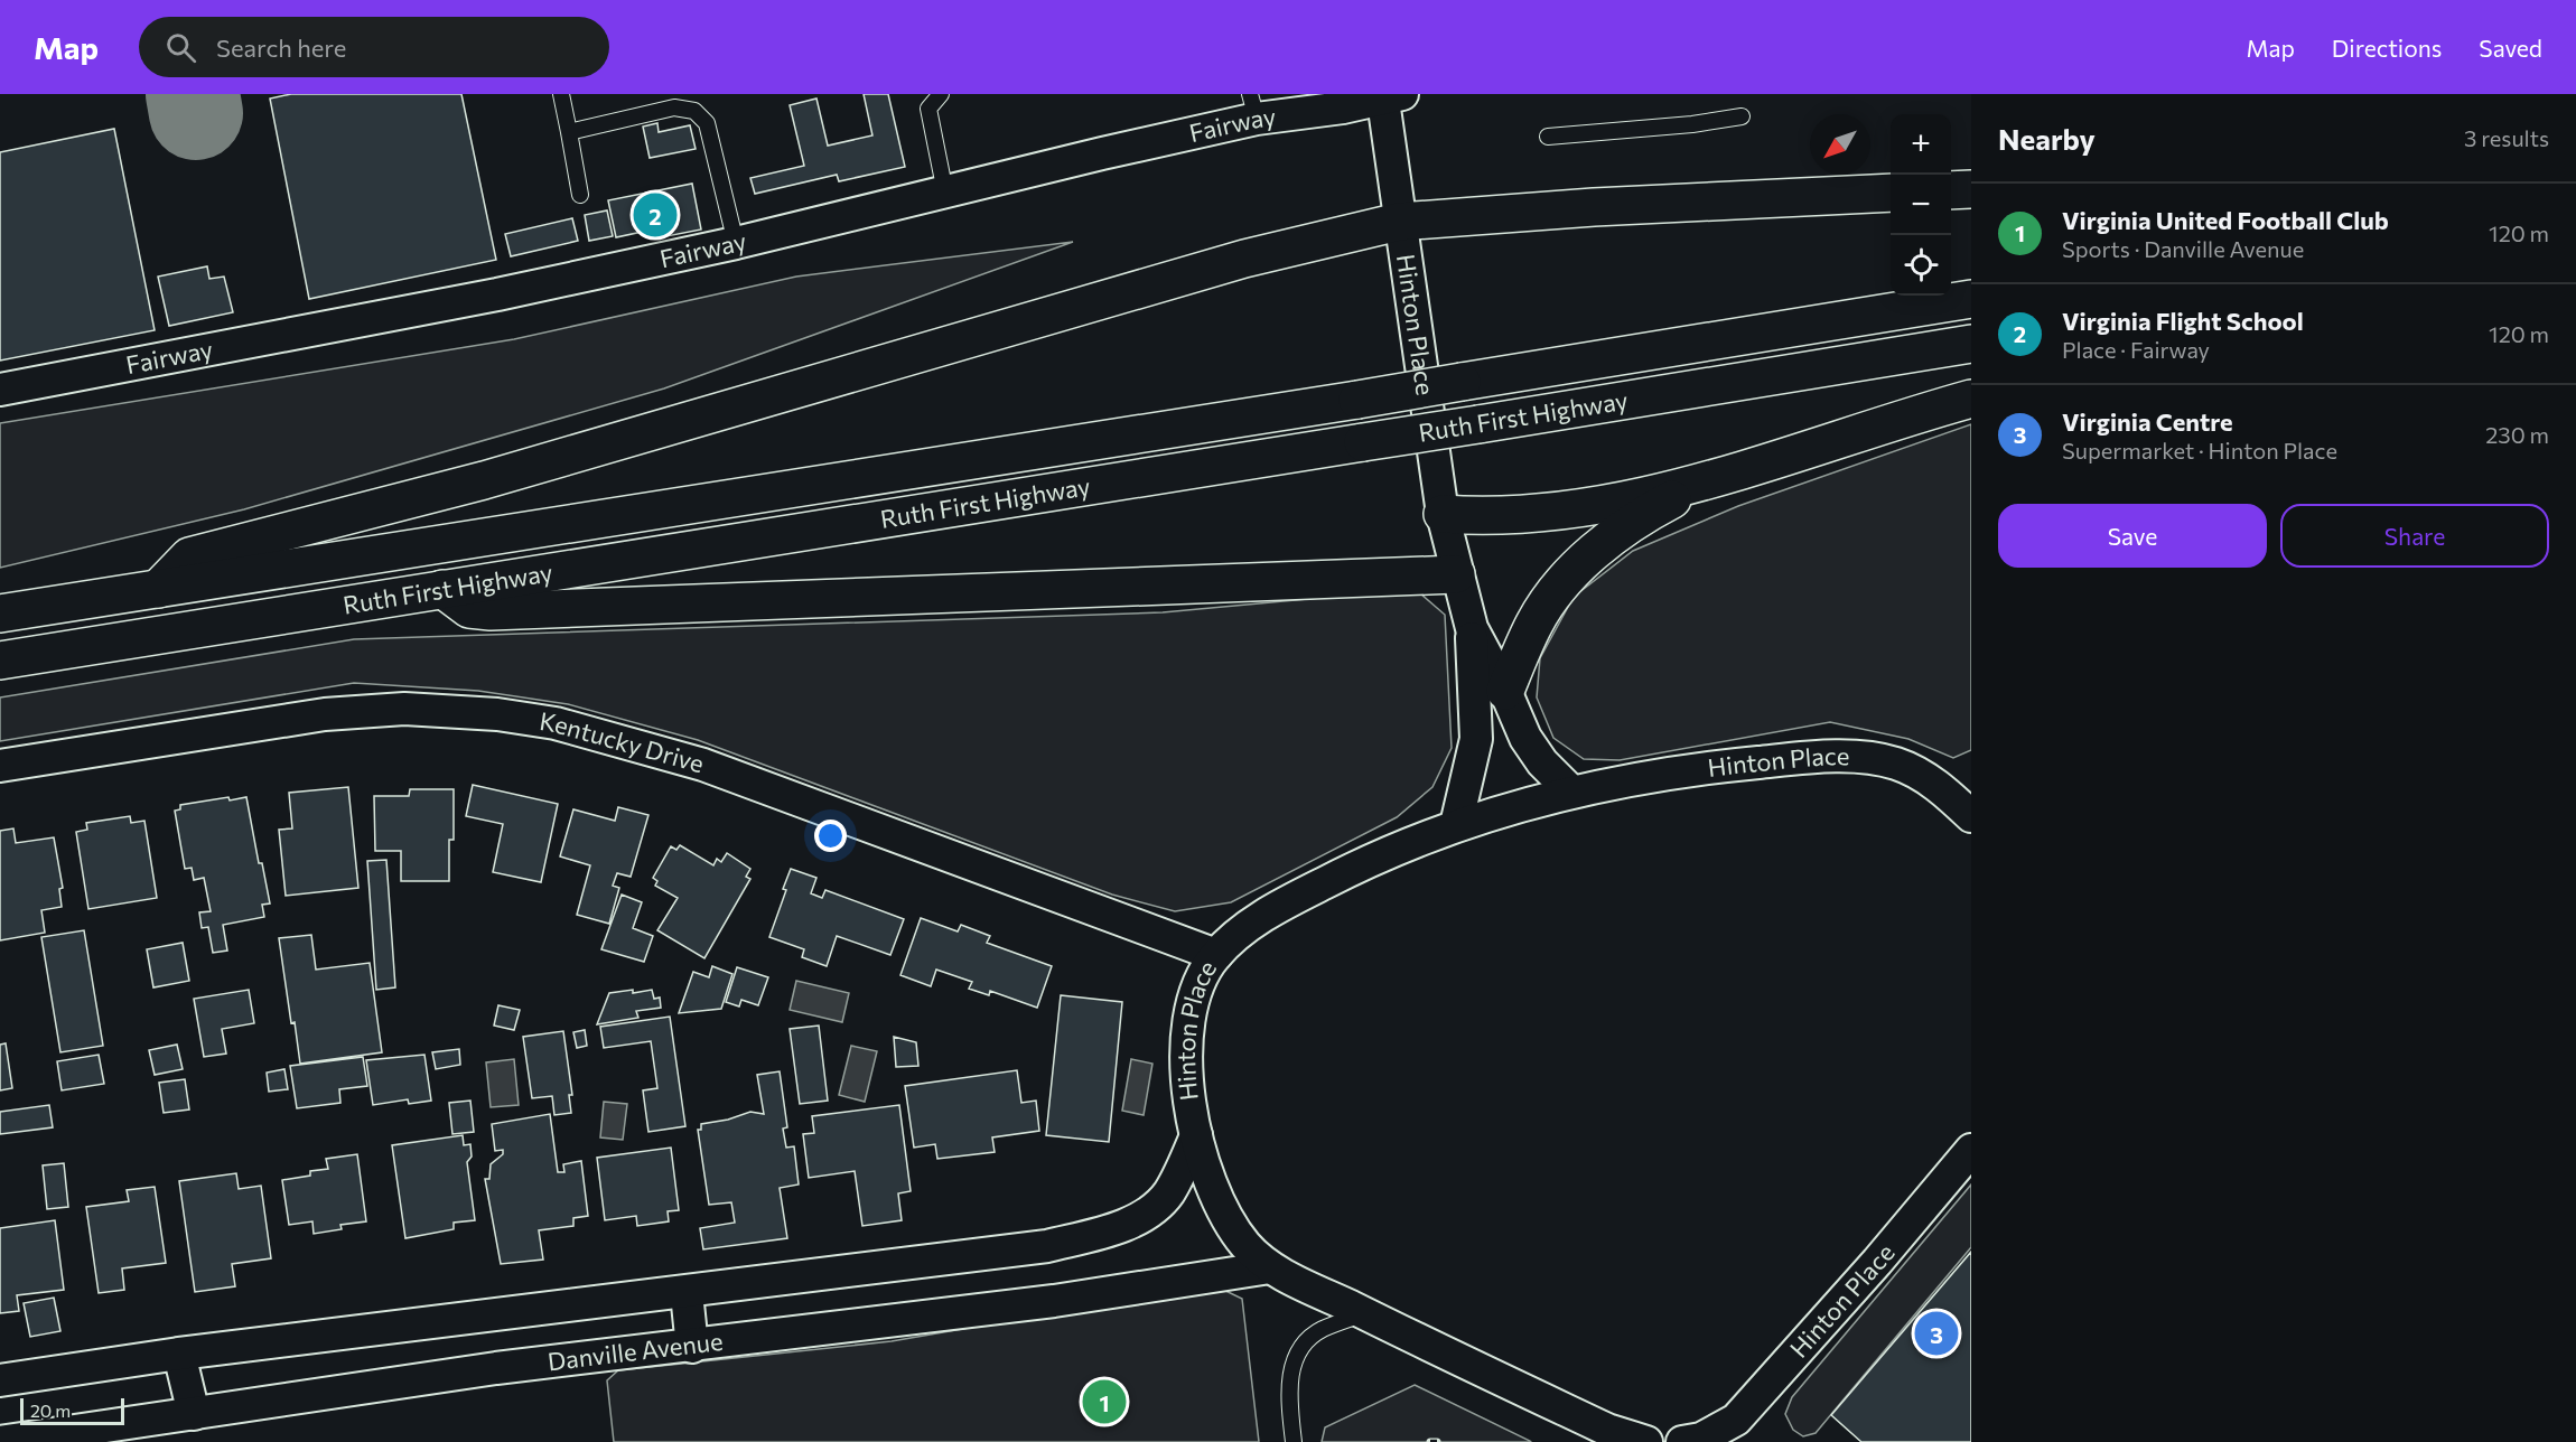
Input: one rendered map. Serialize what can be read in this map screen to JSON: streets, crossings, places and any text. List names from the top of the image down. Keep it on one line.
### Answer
{"streets":{"highway":["Ruth First Highway"],"street":["Fairway","Hinton Place","Kentucky Drive","Danville Avenue"]},"crossings":[["Fairway","Hinton Place"],["Hinton Place","Kentucky Drive"],["Hinton Place","Danville Avenue"]],"scale_bar":"20 m","north":"bottom left","page":{"header":"Map","search":"Search here","nav":["Map","Directions","Saved"],"heading":["Nearby","3 results"],"map_buttons":["+","−"],"list":[{"mark":"1","name":"Virginia United Football Club","note":"Sports · Danville Avenue","value":"120 m"},{"mark":"2","name":"Virginia Flight School","note":"Place · Fairway","value":"120 m"},{"mark":"3","name":"Virginia Centre","note":"Supermarket · Hinton Place","value":"230 m"}],"pins":["2","3","1"],"buttons":["Save","Share"],"scale":"20 m"}}
